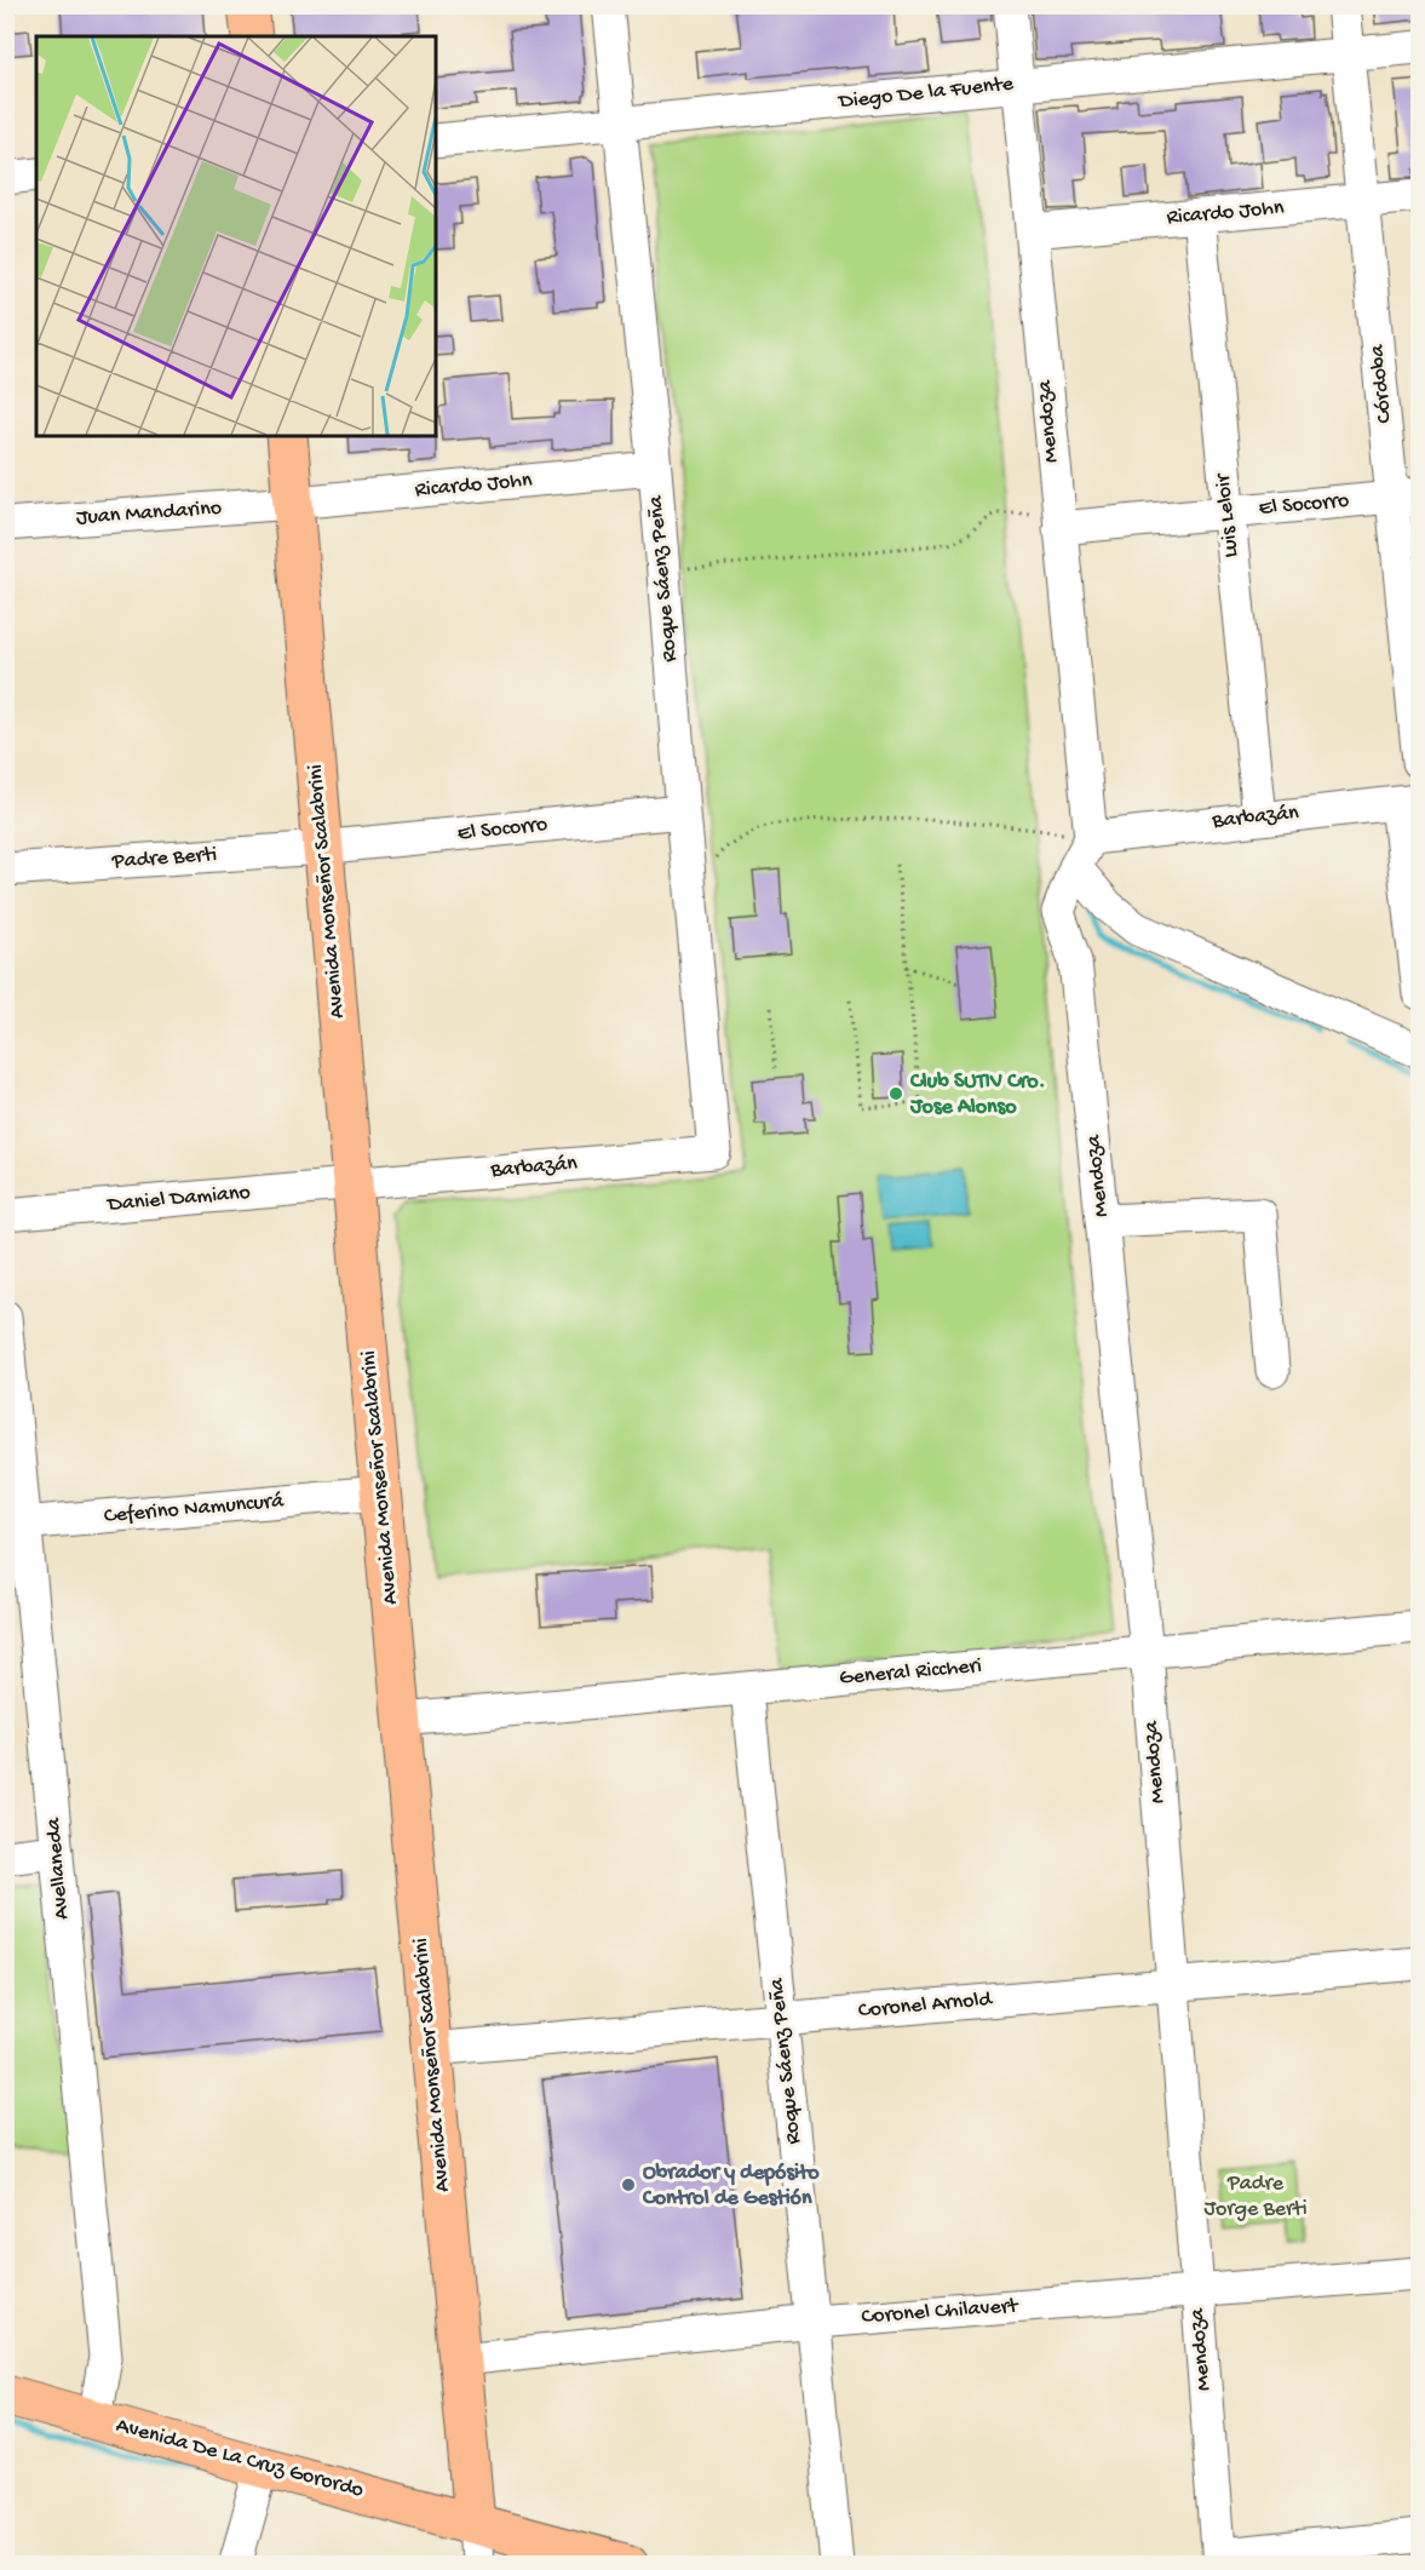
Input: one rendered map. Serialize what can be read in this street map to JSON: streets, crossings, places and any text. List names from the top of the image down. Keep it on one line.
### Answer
{"streets":{"main road":["Avenida Monseñor Scalabrini","Avenida De La Cruz Gorordo"],"street":["Diego De la Fuente","Ricardo John","Córdoba","Mendoza","El Socorro","Juan Mandarino","Luis Leloir","Roque Sáenz Peña","Barbazán","Padre Berti","Daniel Damiano","Ceferino Namuncurá","General Riccheri","Avellaneda","Coronel Arnold","Coronel Chilavert"]},"crossings":[["Diego De la Fuente","Córdoba"],["Diego De la Fuente","Mendoza"],["Diego De la Fuente","Roque Sáenz Peña"],["Ricardo John","Córdoba"],["Ricardo John","Mendoza"],["Ricardo John","Juan Mandarino"],["Ricardo John","Luis Leloir"],["Ricardo John","Roque Sáenz Peña"],["Ricardo John","Avenida Monseñor Scalabrini"],["Córdoba","El Socorro"],["Mendoza","El Socorro"],["Mendoza","Barbazán"],["Mendoza","General Riccheri"],["Mendoza","Coronel Arnold"],["Mendoza","Coronel Chilavert"],["El Socorro","Luis Leloir"],["El Socorro","Roque Sáenz Peña"],["El Socorro","Padre Berti"],["El Socorro","Avenida Monseñor Scalabrini"],["Juan Mandarino","Avenida Monseñor Scalabrini"],["Luis Leloir","Barbazán"],["Roque Sáenz Peña","Barbazán"],["Roque Sáenz Peña","General Riccheri"],["Roque Sáenz Peña","Coronel Arnold"],["Roque Sáenz Peña","Coronel Chilavert"],["Barbazán","Avenida Monseñor Scalabrini"],["Barbazán","Daniel Damiano"],["Padre Berti","Avenida Monseñor Scalabrini"],["Avenida Monseñor Scalabrini","Daniel Damiano"],["Avenida Monseñor Scalabrini","Ceferino Namuncurá"],["Avenida Monseñor Scalabrini","General Riccheri"],["Avenida Monseñor Scalabrini","Coronel Arnold"],["Avenida Monseñor Scalabrini","Coronel Chilavert"],["Avenida Monseñor Scalabrini","Avenida De La Cruz Gorordo"],["Ceferino Namuncurá","Avellaneda"],["Avellaneda","Avenida De La Cruz Gorordo"]],"parks":["Padre Jorge Berti"],"places":["Club SUTIV Cro. Jose Alonso","Obrador y depósito Control de Gestión"]}
